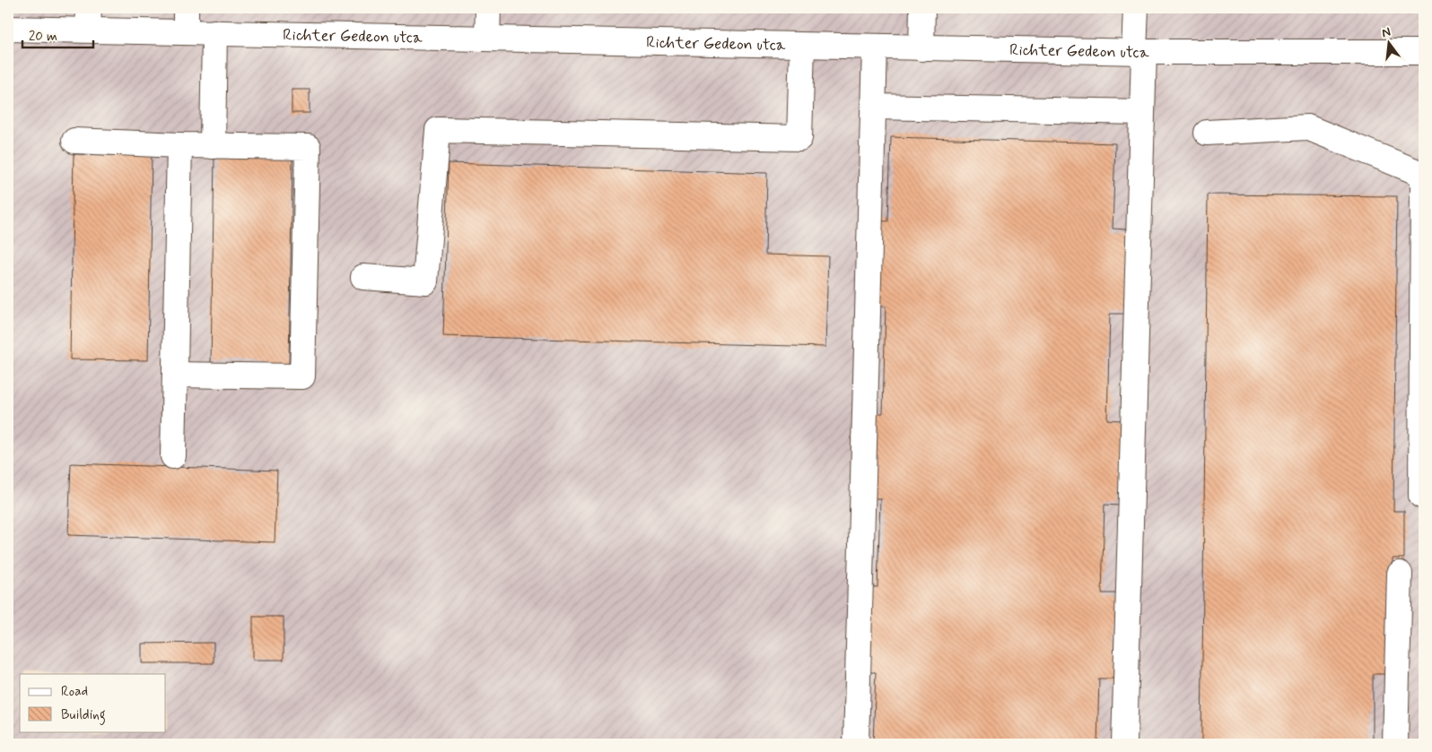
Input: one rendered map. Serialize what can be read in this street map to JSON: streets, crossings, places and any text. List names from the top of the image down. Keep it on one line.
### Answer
{"streets":{"street":["Richter Gedeon utca"]},"legend":["Road","Building"],"scale_bar":"20 m","north":"top"}
